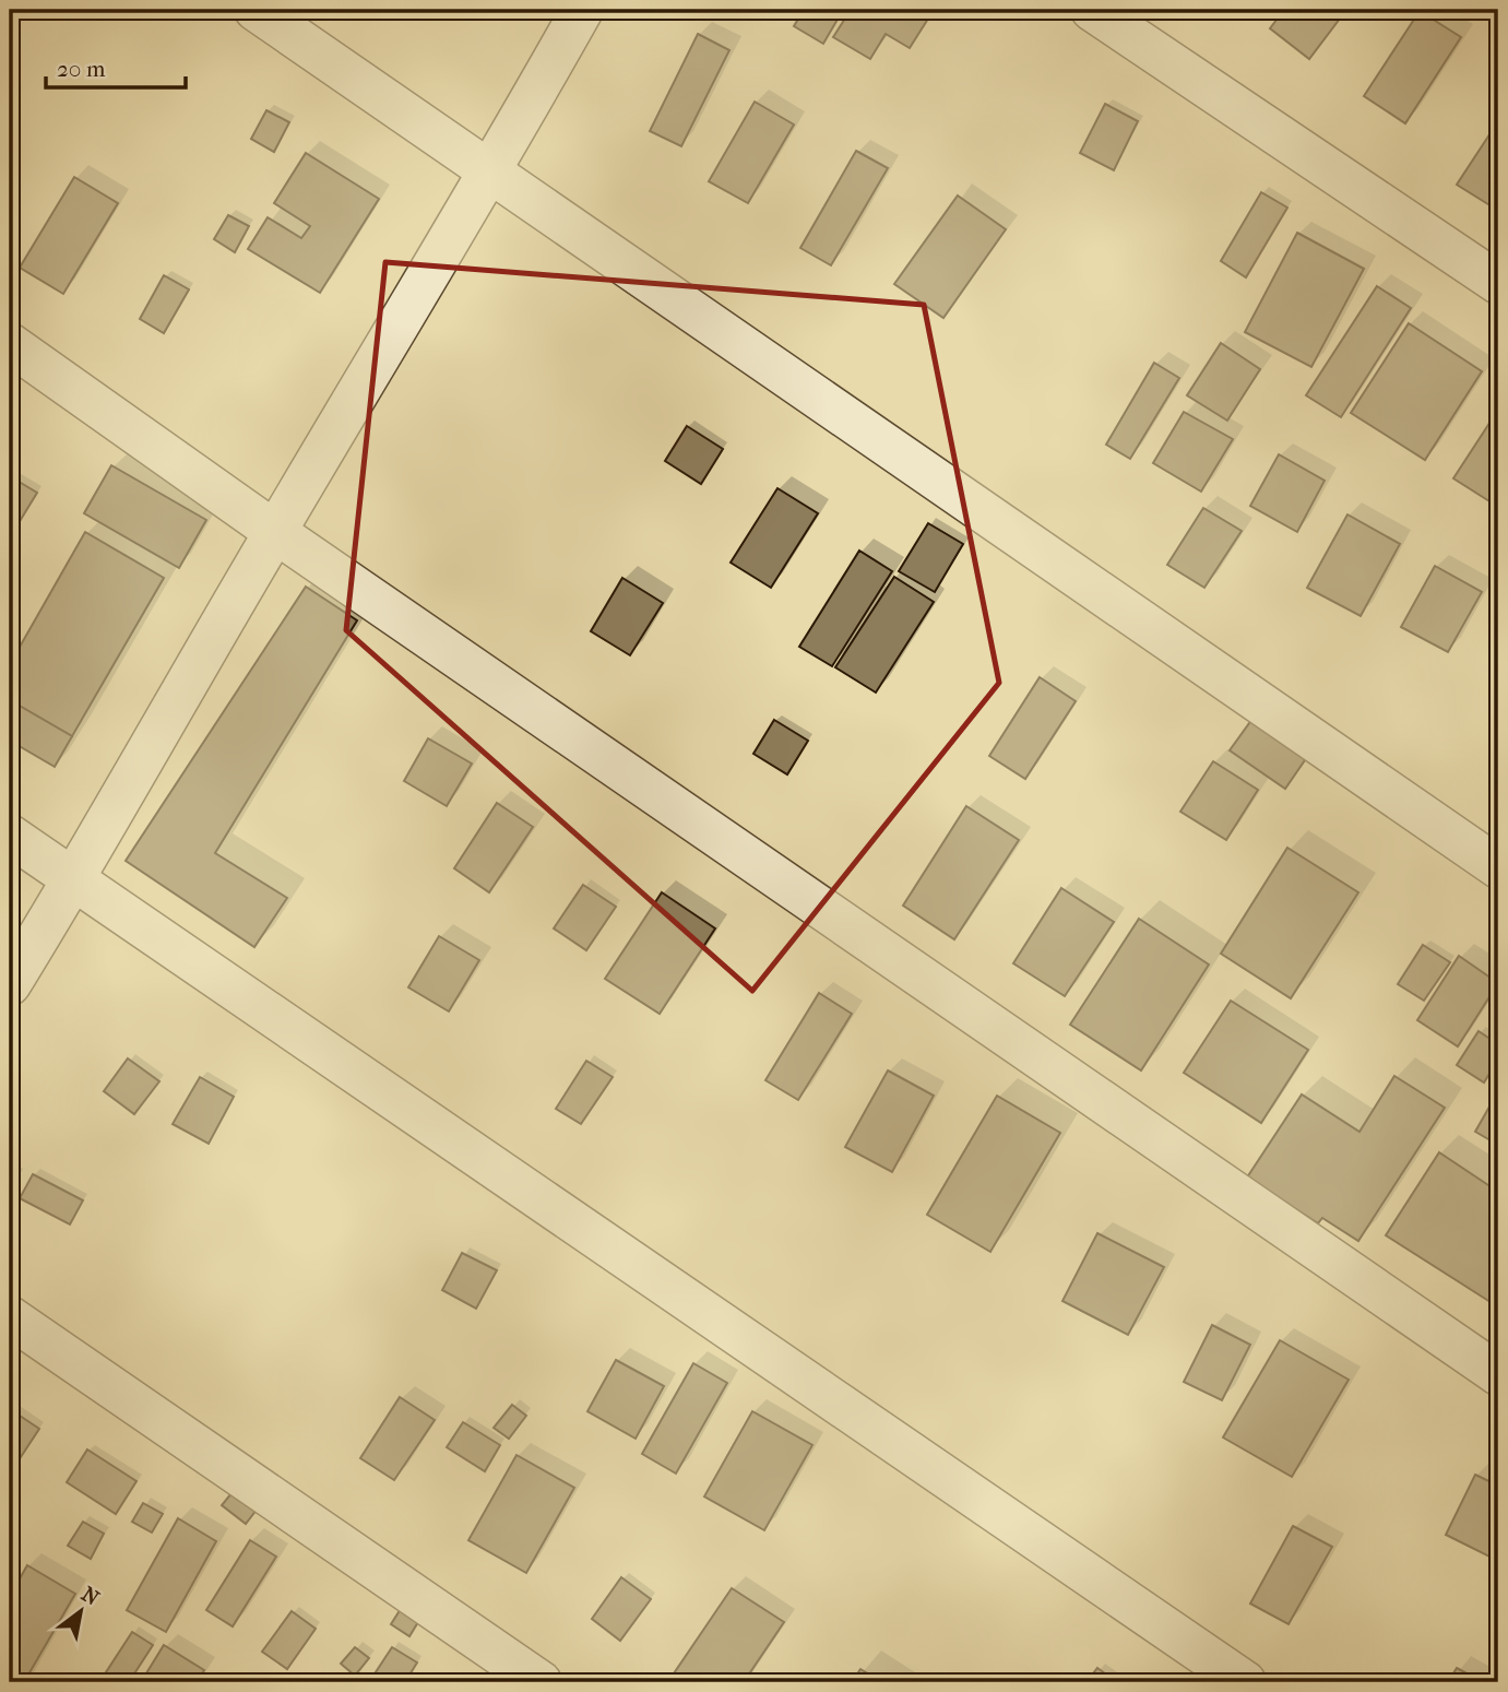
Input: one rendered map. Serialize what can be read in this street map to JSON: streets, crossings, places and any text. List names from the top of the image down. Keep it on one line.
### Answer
{"scale_bar":"20 m","north":"top right"}
